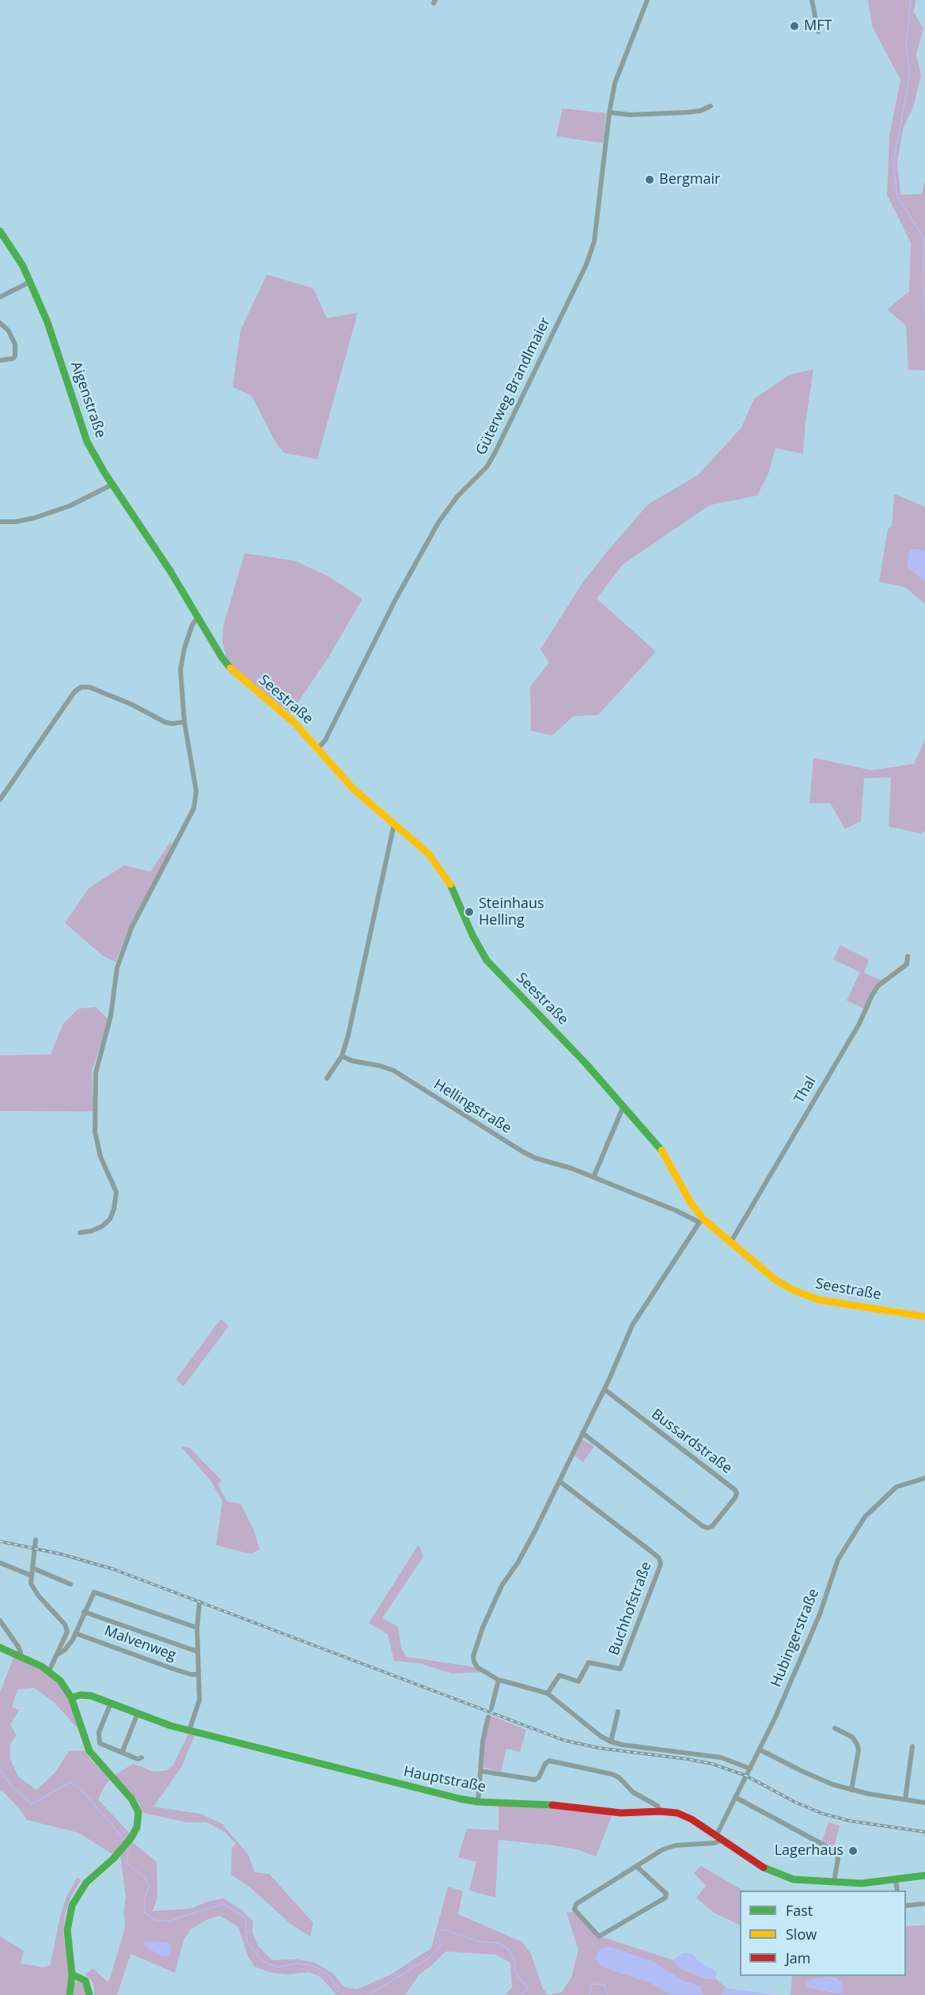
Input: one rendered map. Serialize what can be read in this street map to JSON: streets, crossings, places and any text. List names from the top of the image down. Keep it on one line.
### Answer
{"streets":{"street":["Güterweg Brandlmaier","Aigenstraße","Seestraße","Thal","Hellingstraße","Bussardstraße","Buchhofstraße","Hubingerstraße","Malvenweg","Hauptstraße"]},"crossings":[["Güterweg Brandlmaier","Seestraße"],["Aigenstraße","Seestraße"],["Seestraße","Thal"],["Seestraße","Hellingstraße"],["Hubingerstraße","Hauptstraße"]],"places":["MFT","Bergmair","Steinhaus Helling","Lagerhaus"],"legend":["Fast","Slow","Jam"]}
